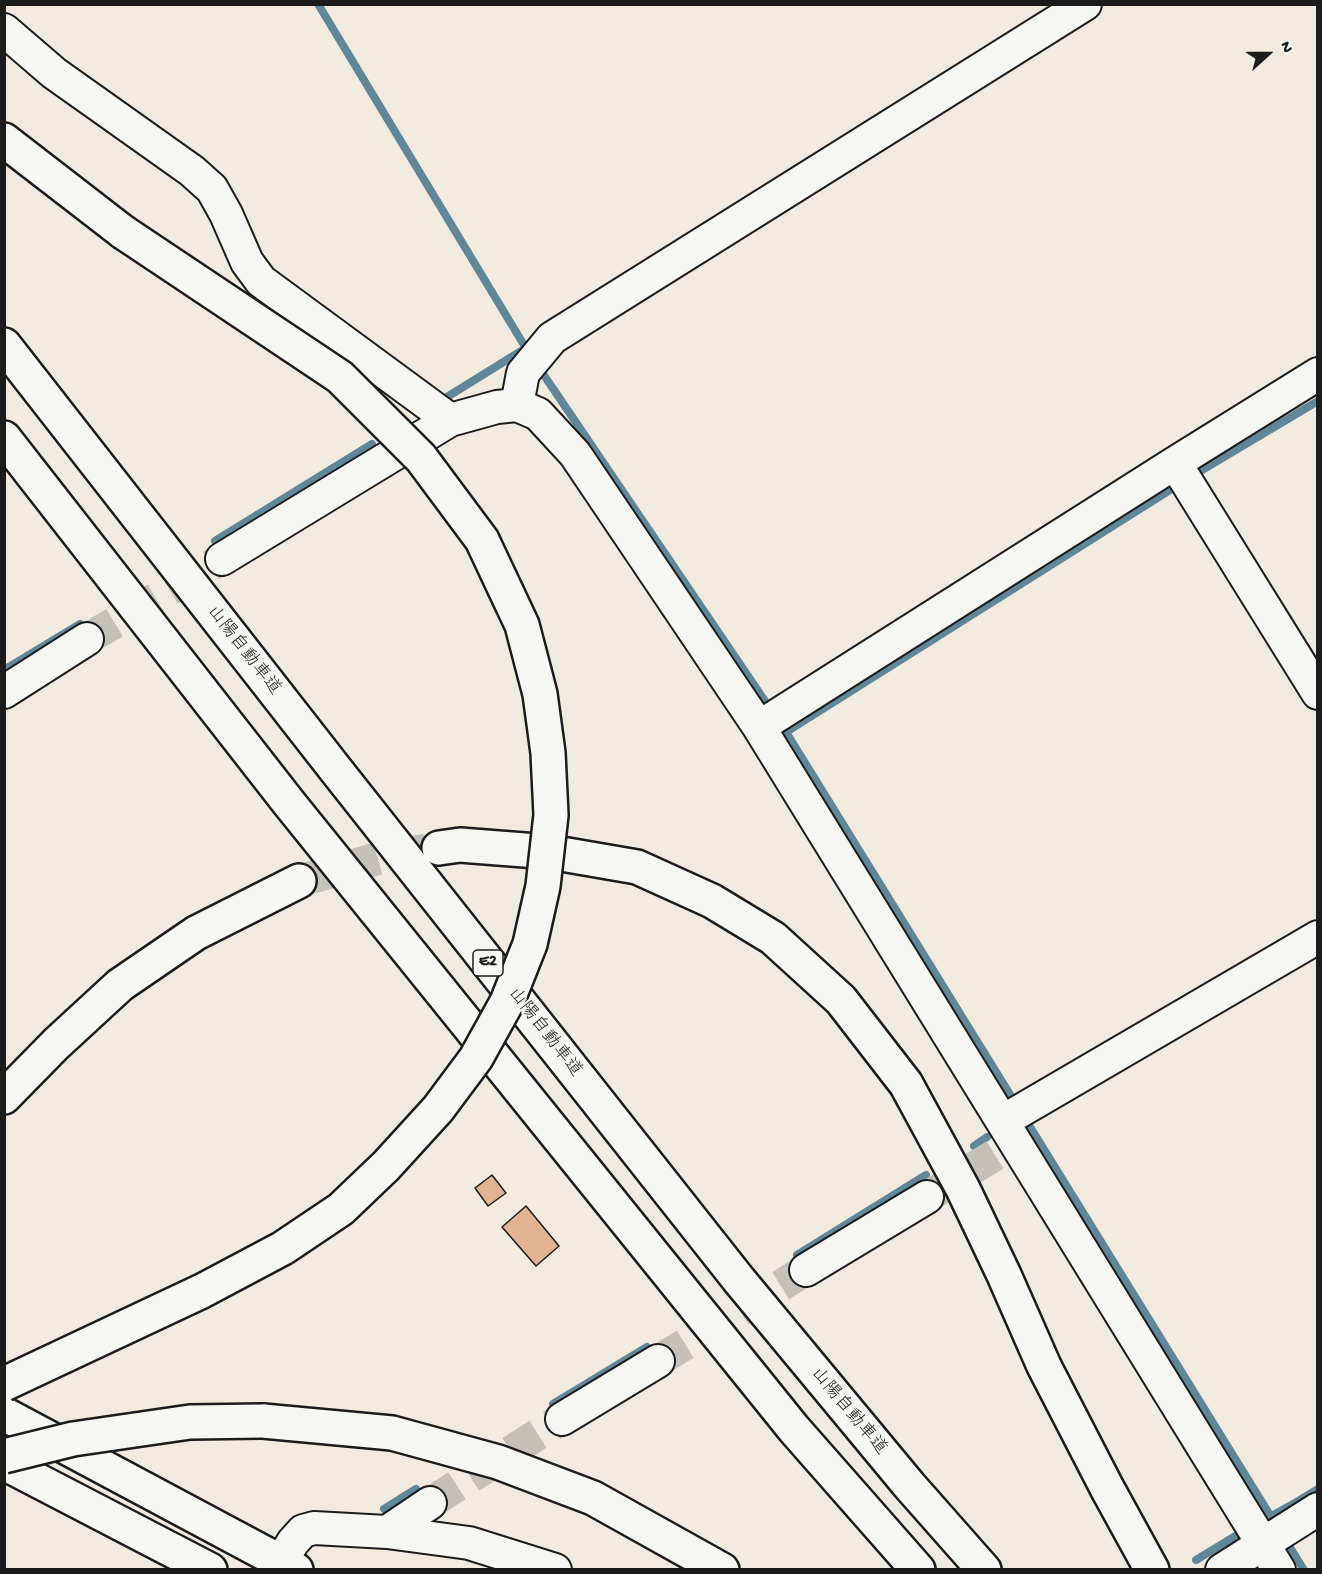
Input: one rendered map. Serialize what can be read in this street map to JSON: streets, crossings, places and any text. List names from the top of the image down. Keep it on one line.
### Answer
{"streets":{"main road":["山陽自動車道","E2"]},"north":"right"}
